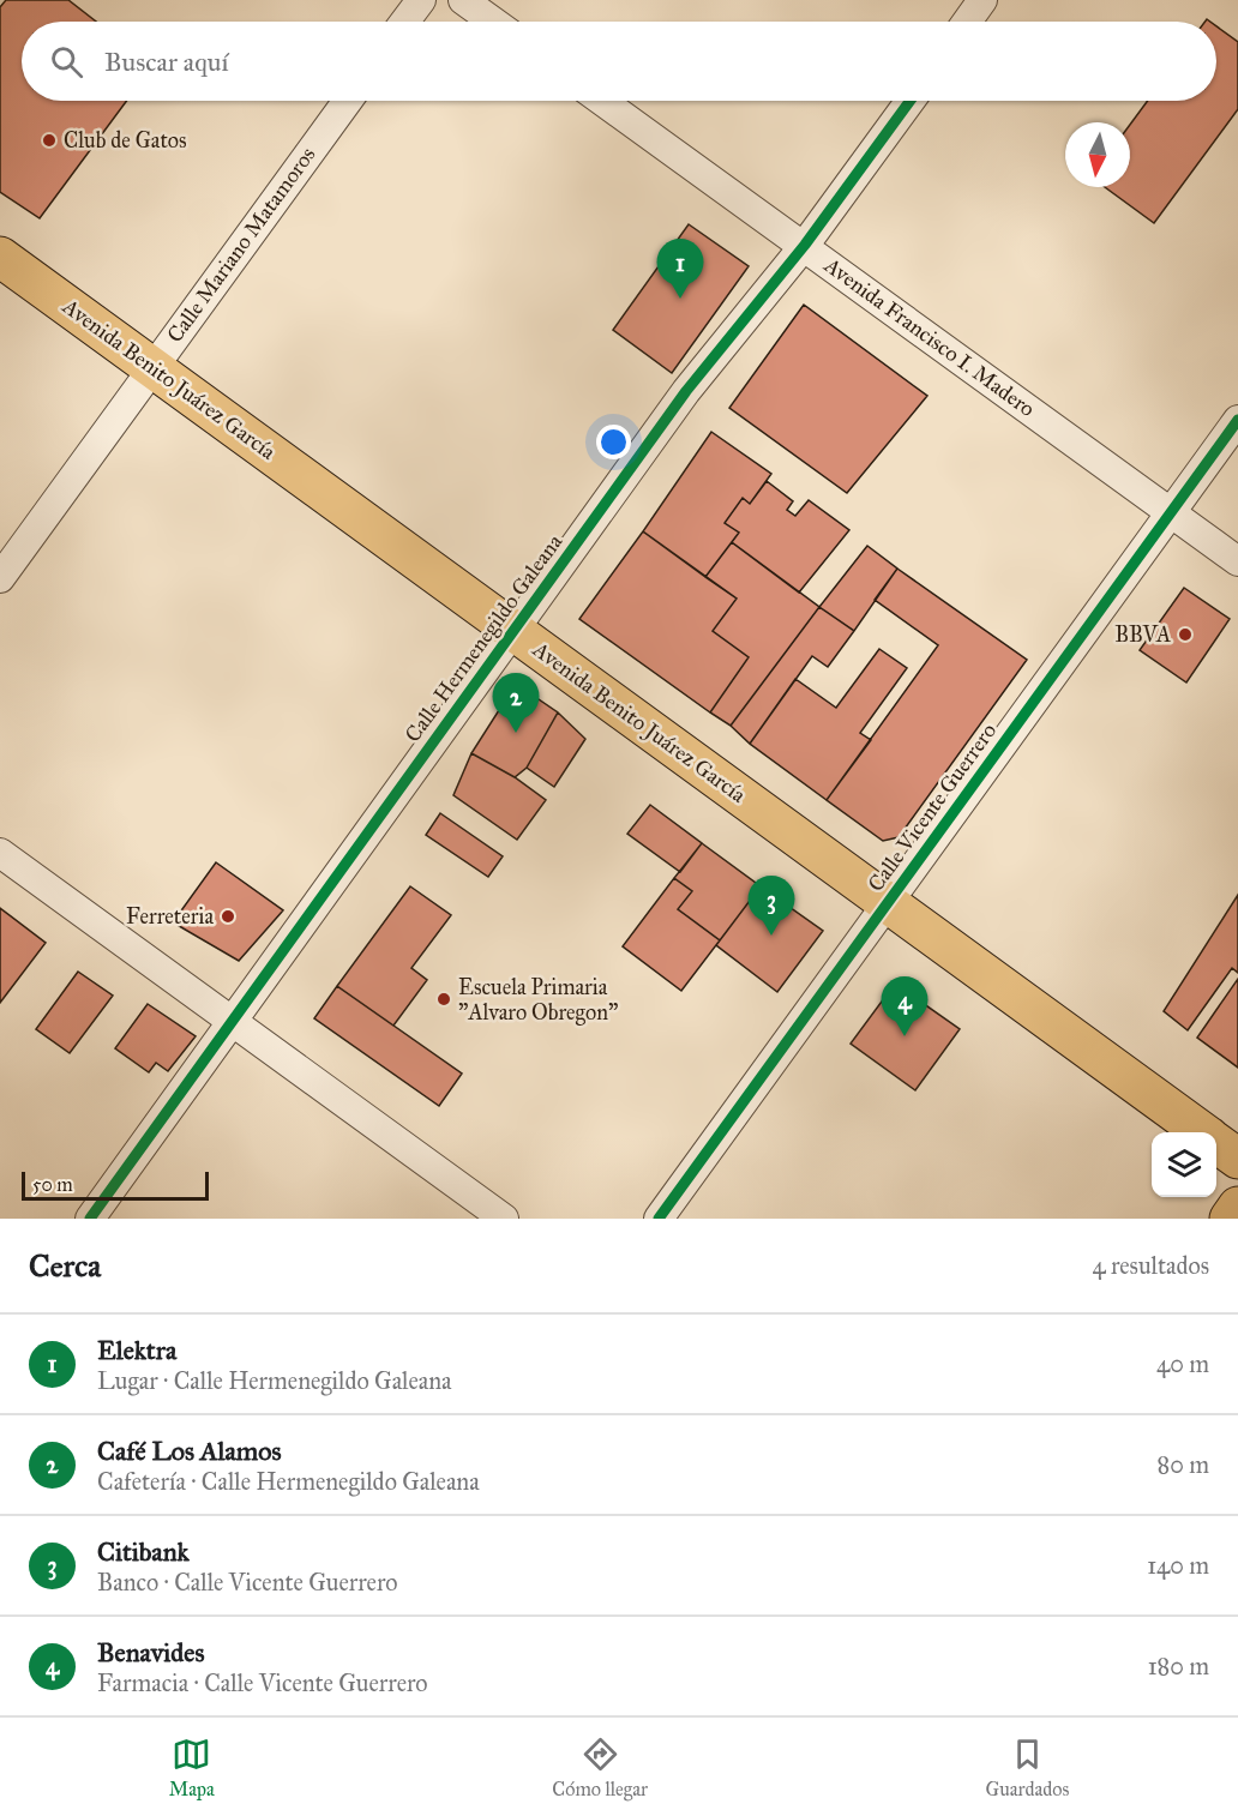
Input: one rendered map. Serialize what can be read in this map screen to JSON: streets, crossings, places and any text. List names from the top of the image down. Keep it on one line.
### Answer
{"streets":{"main road":["Avenida Benito Juárez García"],"street":["Calle Mariano Matamoros","Avenida Francisco I. Madero","Calle Hermenegildo Galeana","Calle Vicente Guerrero"]},"crossings":[["Calle Mariano Matamoros","Avenida Benito Juárez García"],["Avenida Francisco I. Madero","Calle Hermenegildo Galeana"],["Avenida Francisco I. Madero","Calle Vicente Guerrero"],["Avenida Benito Juárez García","Calle Hermenegildo Galeana"],["Avenida Benito Juárez García","Calle Vicente Guerrero"]],"places":["Club de Gatos","BBVA","Ferreteria","Escuela Primaria \"Alvaro Obregon\""],"scale_bar":"50 m","north":"bottom","page":{"search":"Buscar aquí","pins":["1","2","3","4"],"scale":"50 m","heading":["Cerca","4 resultados"],"list":[{"mark":"1","name":"Elektra","note":"Lugar · Calle Hermenegildo Galeana","value":"40 m"},{"mark":"2","name":"Café Los Alamos","note":"Cafetería · Calle Hermenegildo Galeana","value":"80 m"},{"mark":"3","name":"Citibank","note":"Banco · Calle Vicente Guerrero","value":"140 m"},{"mark":"4","name":"Benavides","note":"Farmacia · Calle Vicente Guerrero","value":"180 m"}],"nav":["Mapa","Cómo llegar","Guardados"]}}
